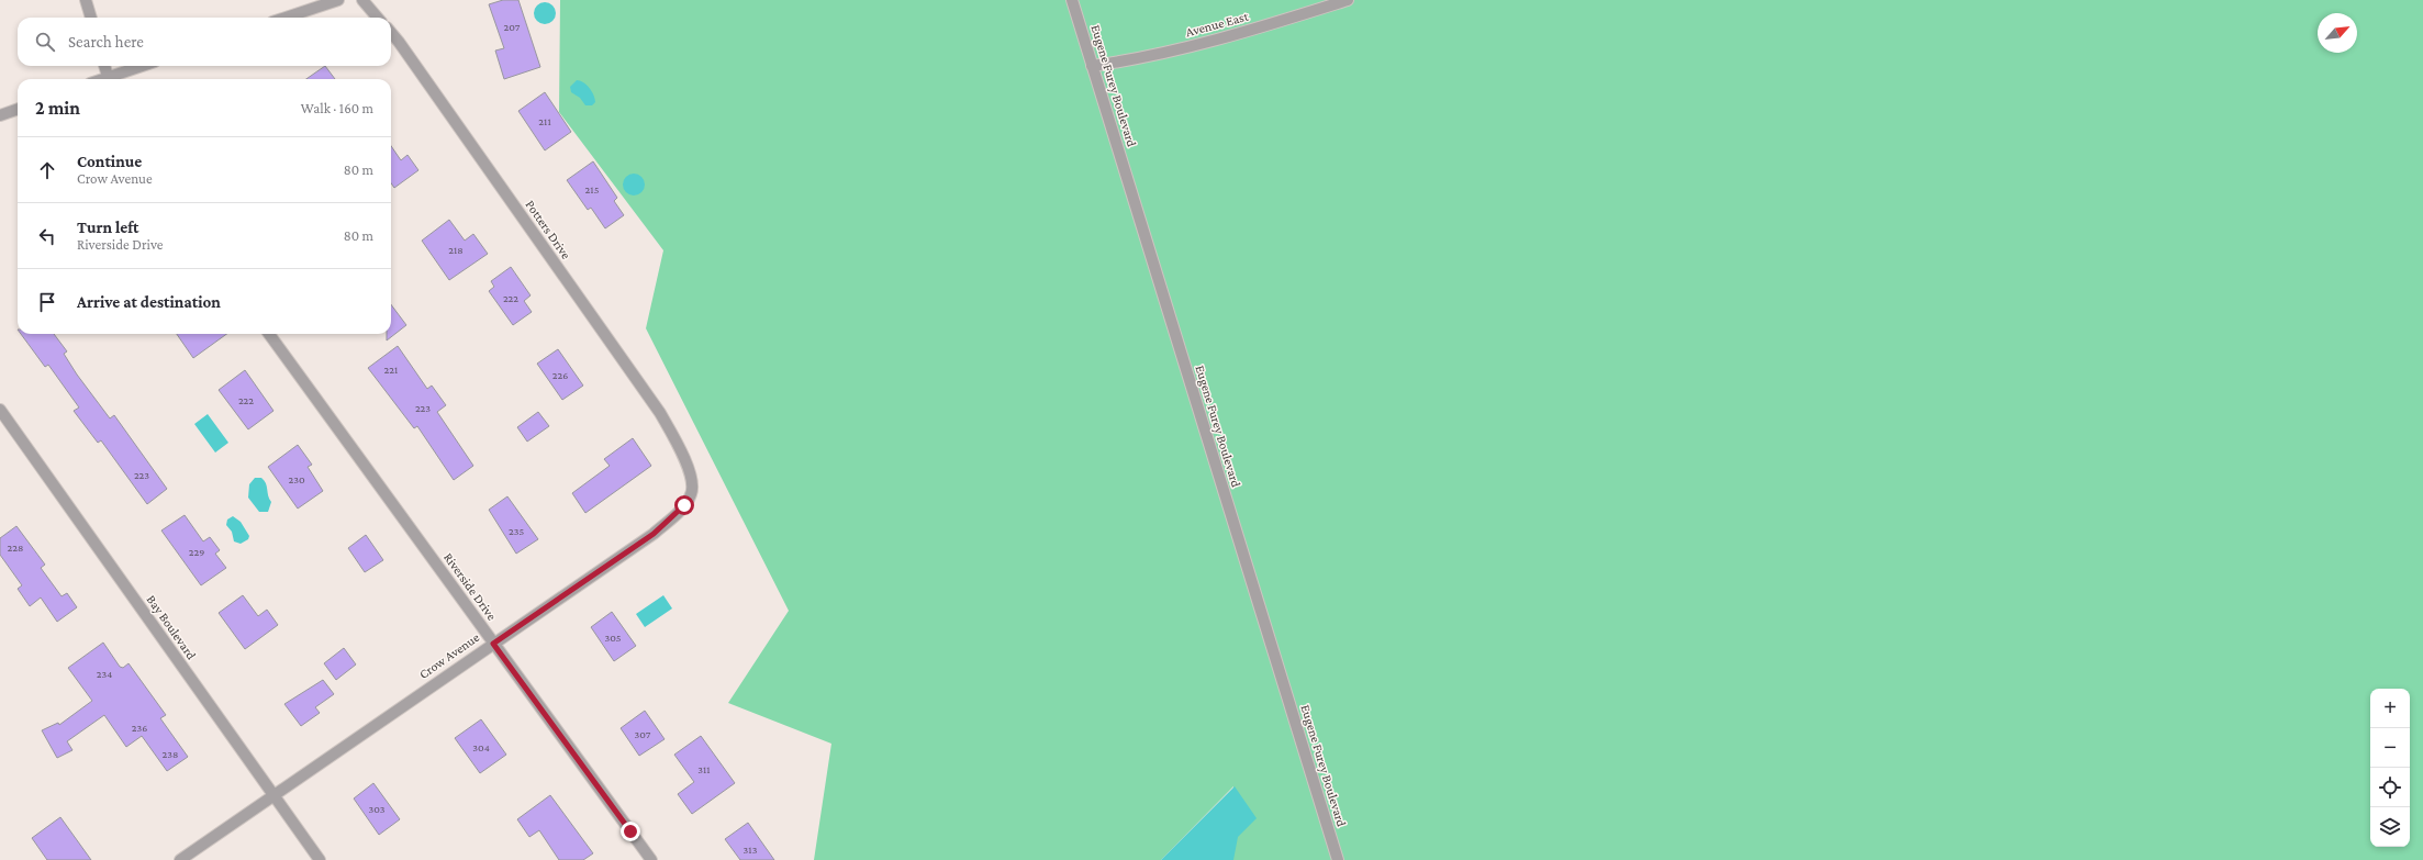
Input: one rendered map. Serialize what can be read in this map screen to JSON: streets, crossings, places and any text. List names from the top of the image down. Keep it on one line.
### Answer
{"streets":{"street":["Avenue East","Eugene Furey Boulevard","Potters Drive","Riverside Drive","Bay Boulevard","Crow Avenue"]},"crossings":[["Avenue East","Eugene Furey Boulevard"],["Potters Drive","Crow Avenue"],["Riverside Drive","Crow Avenue"],["Bay Boulevard","Crow Avenue"]],"house_numbers":["207","211","215","218","222","221","226","222","223","223","230","235","228","229","305","234","236","307","304","238","311","303","313"],"north":"top right","page":{"search":"Search here","heading":["2 min","Walk · 160 m"],"list":[["Continue","Crow Avenue","80 m"],["Turn left","Riverside Drive","80 m"],"Arrive at destination"],"map_buttons":["+","−"]}}
